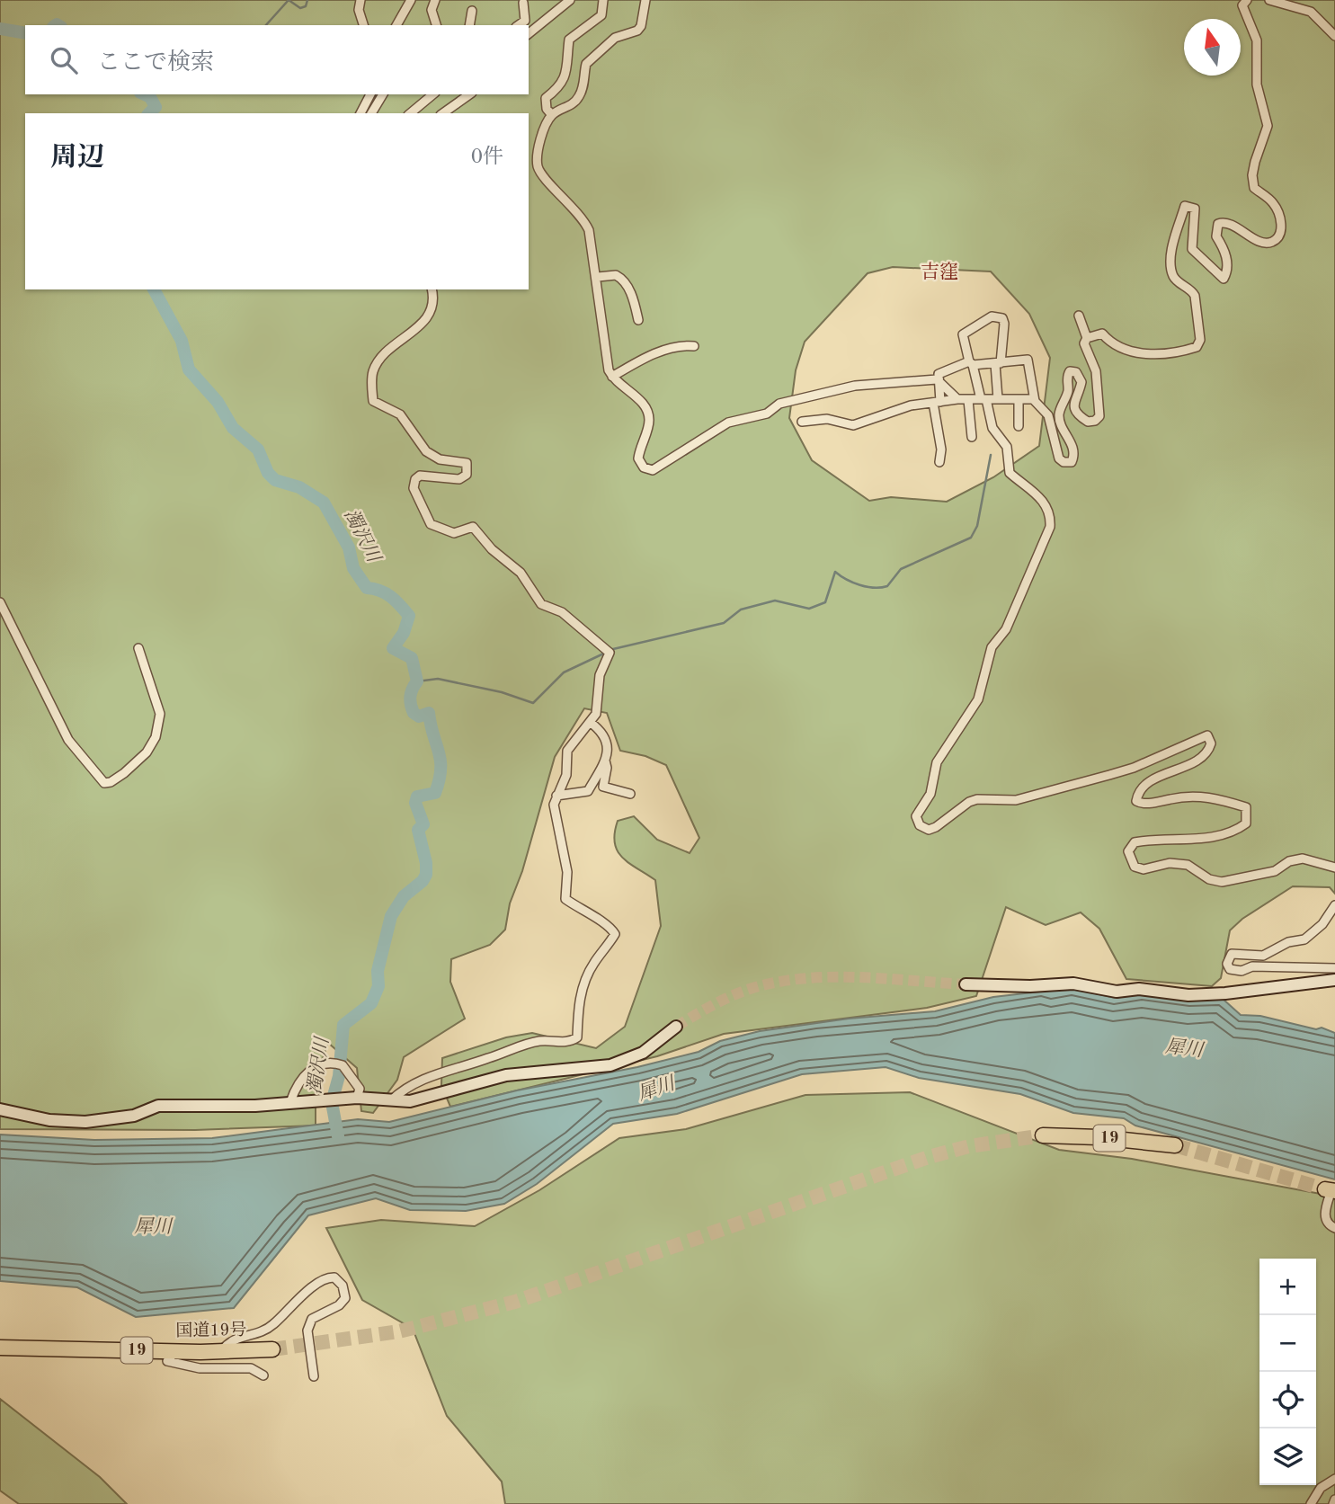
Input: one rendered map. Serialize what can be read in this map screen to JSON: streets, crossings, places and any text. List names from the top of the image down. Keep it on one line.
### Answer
{"streets":{"highway":["19","国道19号"]},"districts":["吉窪"],"water":["濁沢川","犀川"],"north":"top","page":{"search":"ここで検索","heading":["周辺","0件"],"map_buttons":["+","−"]}}
